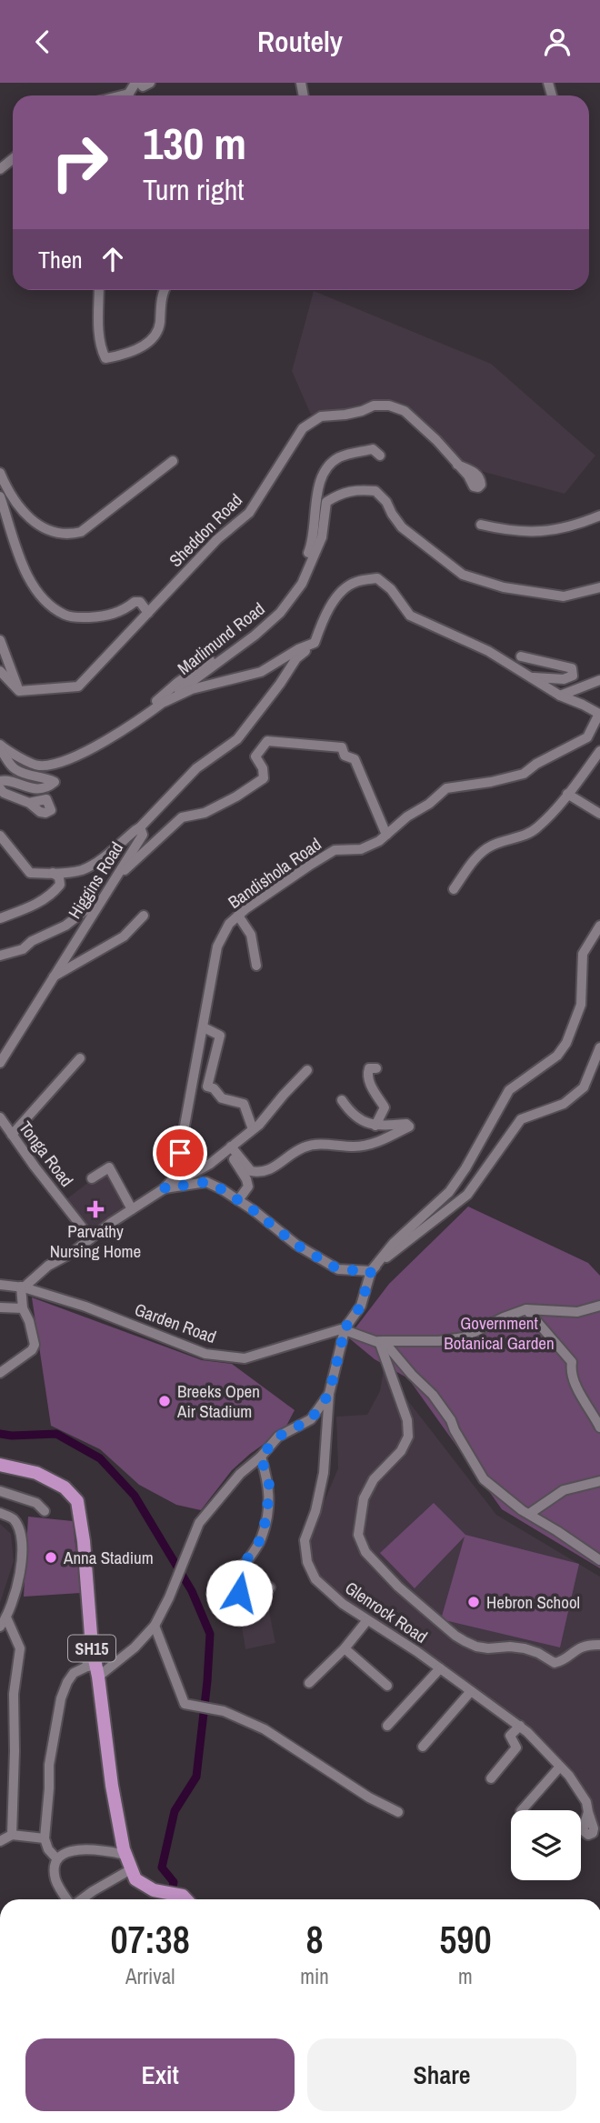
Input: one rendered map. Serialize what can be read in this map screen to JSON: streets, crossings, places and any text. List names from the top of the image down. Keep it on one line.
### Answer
{"streets":{"main road":["SH15"],"street":["Sheddon Road","Marlimund Road","Bandishola Road","Higgins Road","Tonga Road","Garden Road","Glenrock Road"]},"parks":["Government Botanical Garden"],"places":{"health":["Parvathy Nursing Home"],"other":["Breeks Open Air Stadium","Anna Stadium","Hebron School"]},"page":{"header":"Routely","turn":["130 m","Turn right"],"then":"Then","eta":["07:38","Arrival","8","min","590","m"],"buttons":["Exit","Share"]}}
